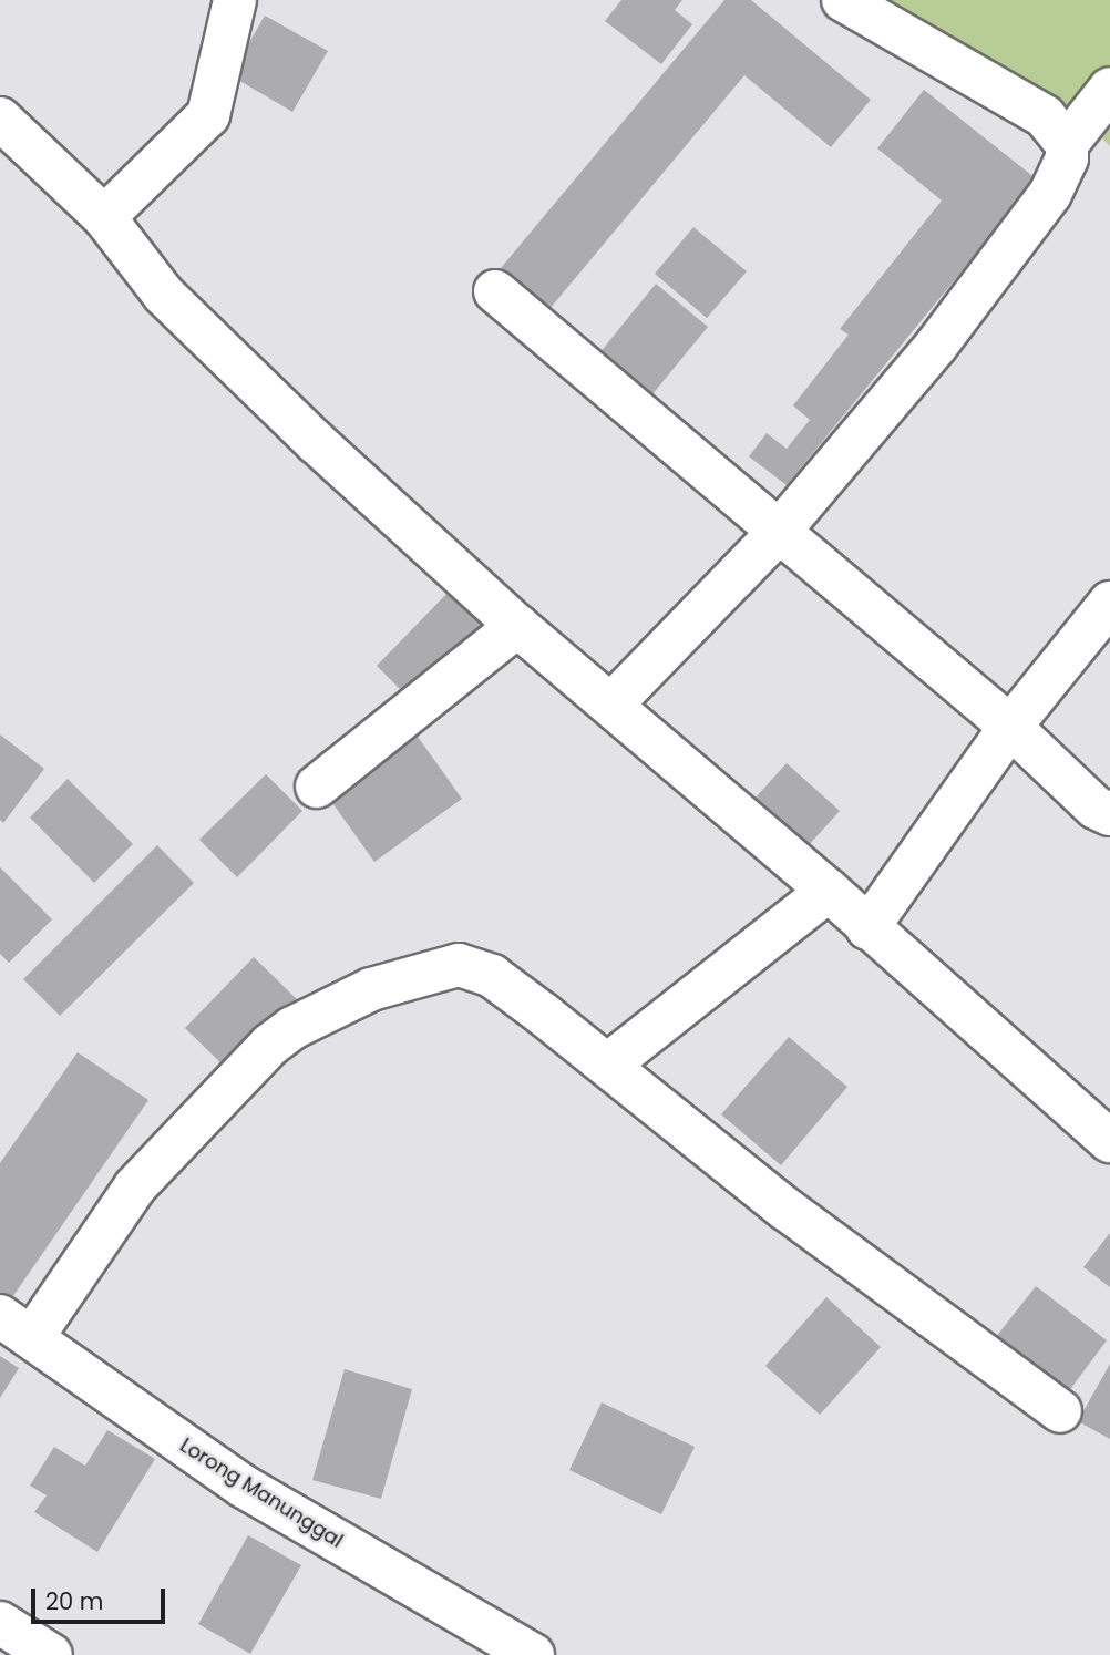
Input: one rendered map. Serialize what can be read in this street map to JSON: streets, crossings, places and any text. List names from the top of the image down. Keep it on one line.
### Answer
{"streets":{"street":["Lorong Manunggal"]},"scale_bar":"20 m"}
